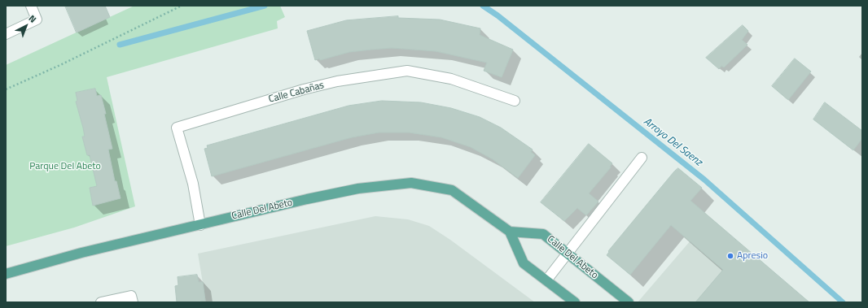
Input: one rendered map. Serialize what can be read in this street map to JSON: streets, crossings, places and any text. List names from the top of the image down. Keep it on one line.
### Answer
{"streets":{"main road":["Calle Del Abeto"],"street":["Calle Cabañas"]},"crossings":[["Calle Cabañas","Calle Del Abeto"]],"water":["Arroyo Del Saenz"],"parks":["Parque Del Abeto"],"places":["Apresio"],"north":"top right"}
